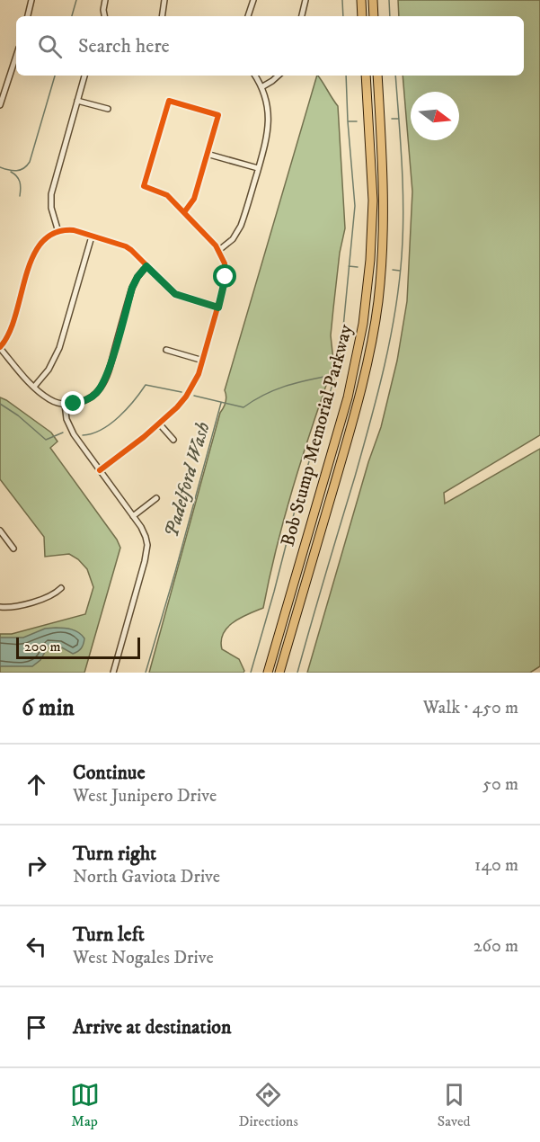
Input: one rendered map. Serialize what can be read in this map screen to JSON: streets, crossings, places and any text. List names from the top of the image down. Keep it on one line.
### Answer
{"streets":{"highway":["Bob Stump Memorial Parkway"]},"water":["Padelford Wash"],"scale_bar":"200 m","north":"right","page":{"search":"Search here","scale":"200 m","heading":["6 min","Walk · 450 m"],"list":[["Continue","West Junipero Drive","50 m"],["Turn right","North Gaviota Drive","140 m"],["Turn left","West Nogales Drive","260 m"],"Arrive at destination"],"nav":["Map","Directions","Saved"]}}
